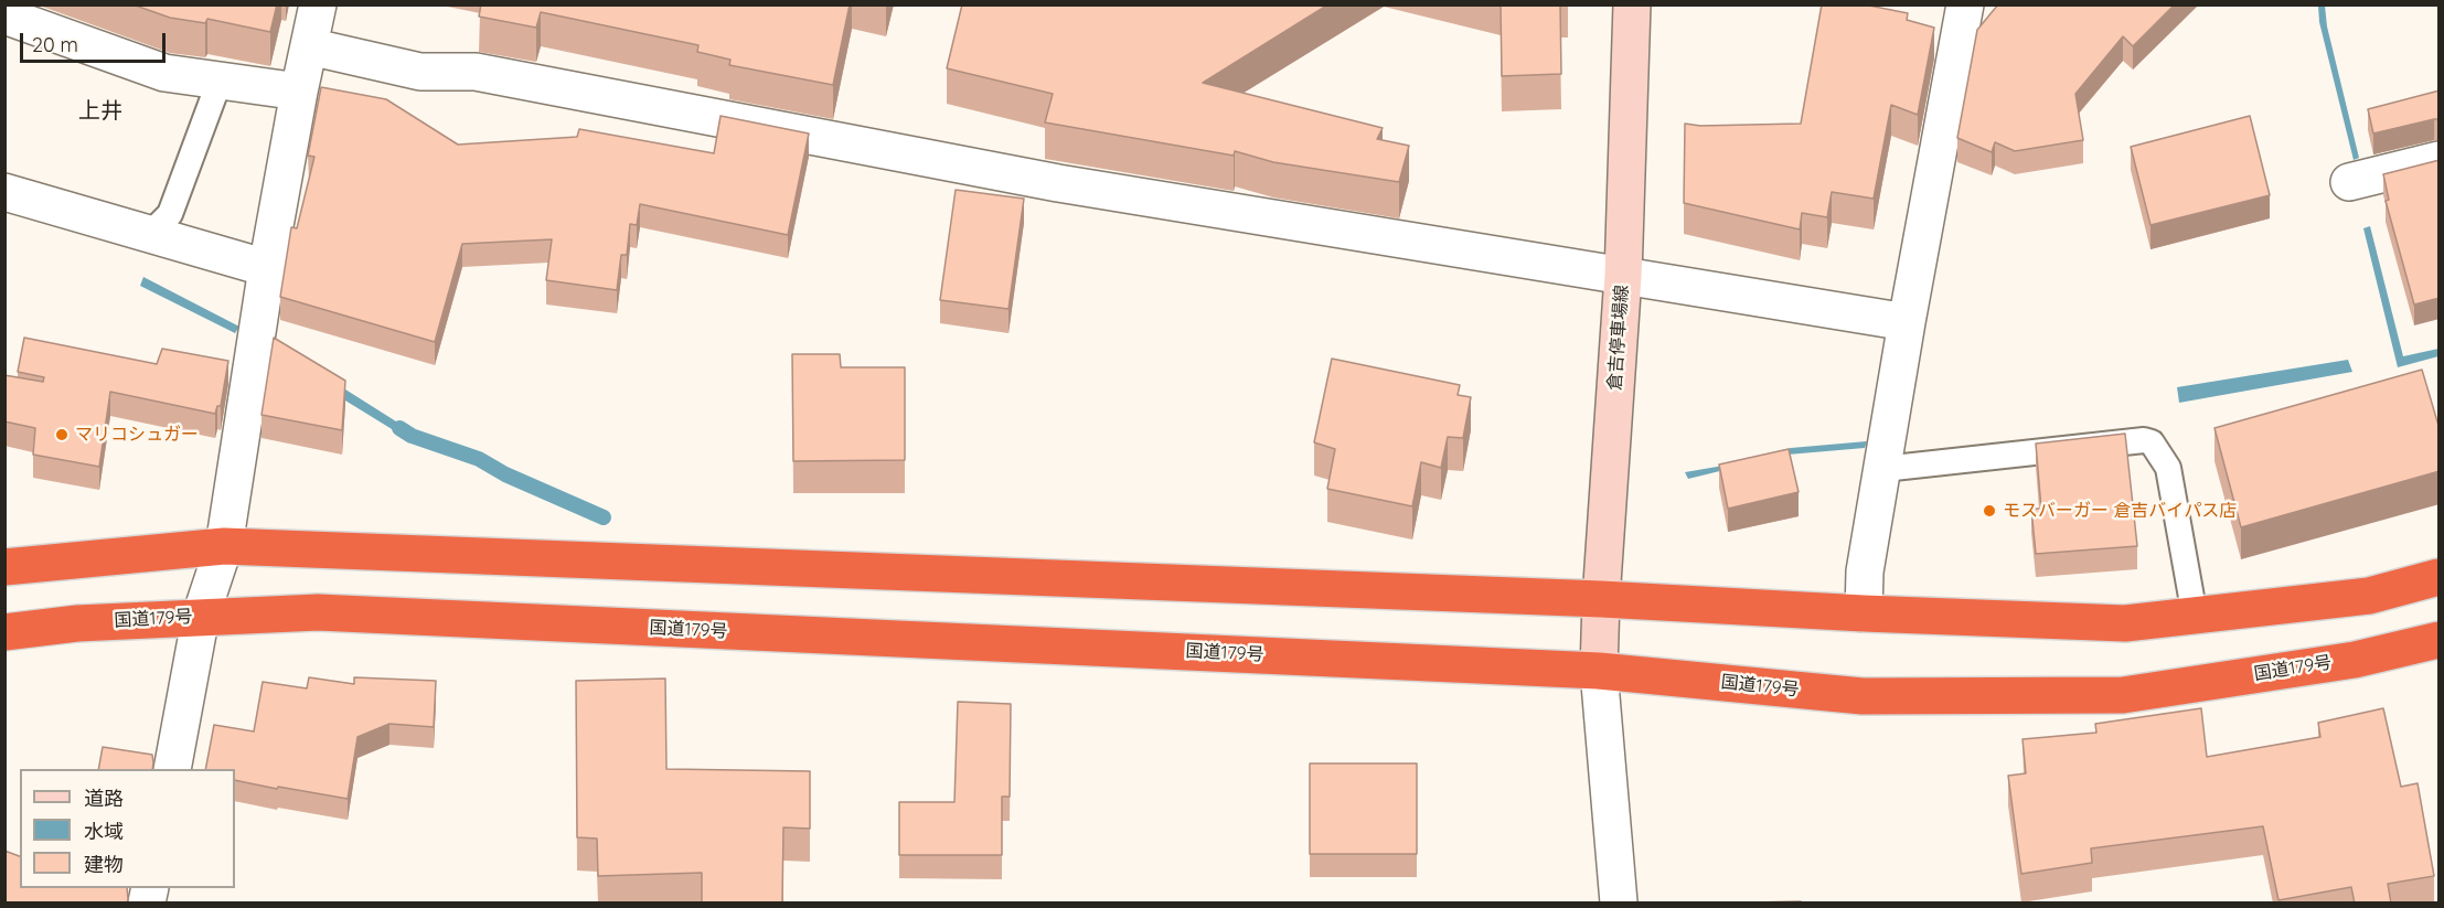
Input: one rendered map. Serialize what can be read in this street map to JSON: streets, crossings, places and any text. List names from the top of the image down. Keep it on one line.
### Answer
{"streets":{"highway":["国道179号"],"main road":["倉吉停車場線"]},"crossings":[["倉吉停車場線","国道179号"]],"districts":["上井"],"places":["マリコシュガー","モスバーガー 倉吉バイパス店"],"legend":["道路","水域","建物"],"scale_bar":"20 m"}
